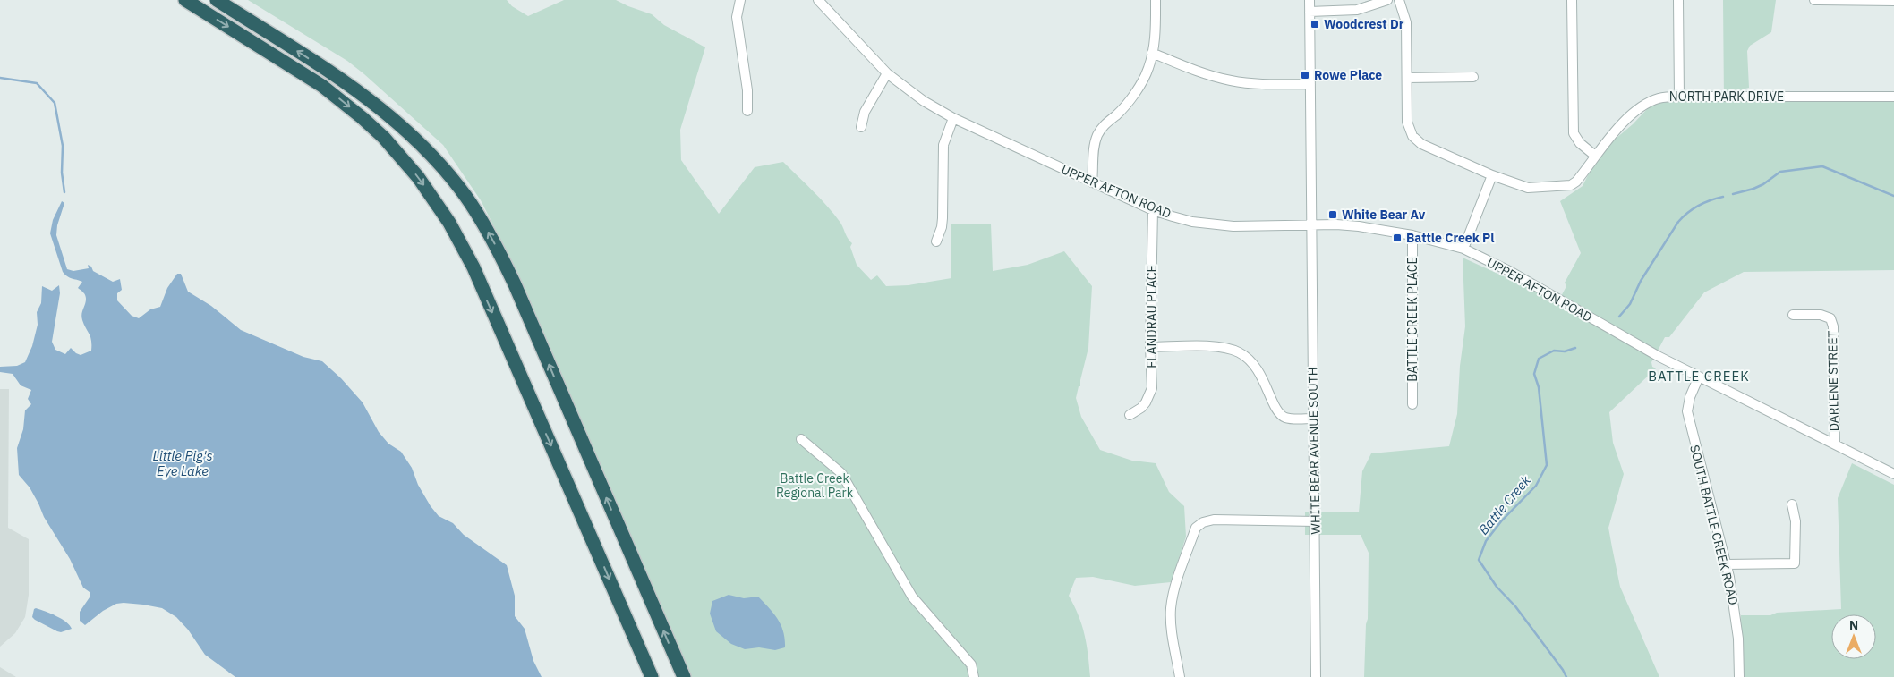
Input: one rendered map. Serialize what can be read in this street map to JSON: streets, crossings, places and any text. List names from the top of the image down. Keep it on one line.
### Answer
{"streets":{"street":["NORTH PARK DRIVE","UPPER AFTON ROAD","FLANDRAU PLACE","BATTLE CREEK PLACE","DARLENE STREET","WHITE BEAR AVENUE SOUTH","SOUTH BATTLE CREEK ROAD"]},"crossings":[["UPPER AFTON ROAD","FLANDRAU PLACE"],["UPPER AFTON ROAD","BATTLE CREEK PLACE"],["UPPER AFTON ROAD","DARLENE STREET"],["UPPER AFTON ROAD","WHITE BEAR AVENUE SOUTH"],["UPPER AFTON ROAD","SOUTH BATTLE CREEK ROAD"]],"districts":["BATTLE CREEK"],"water":["Little Pig's Eye Lake","Battle Creek"],"parks":["Battle Creek Regional Park"],"places":{"transit":["Woodcrest Dr","Rowe Place","White Bear Av","Battle Creek Pl"]},"north":"top"}
